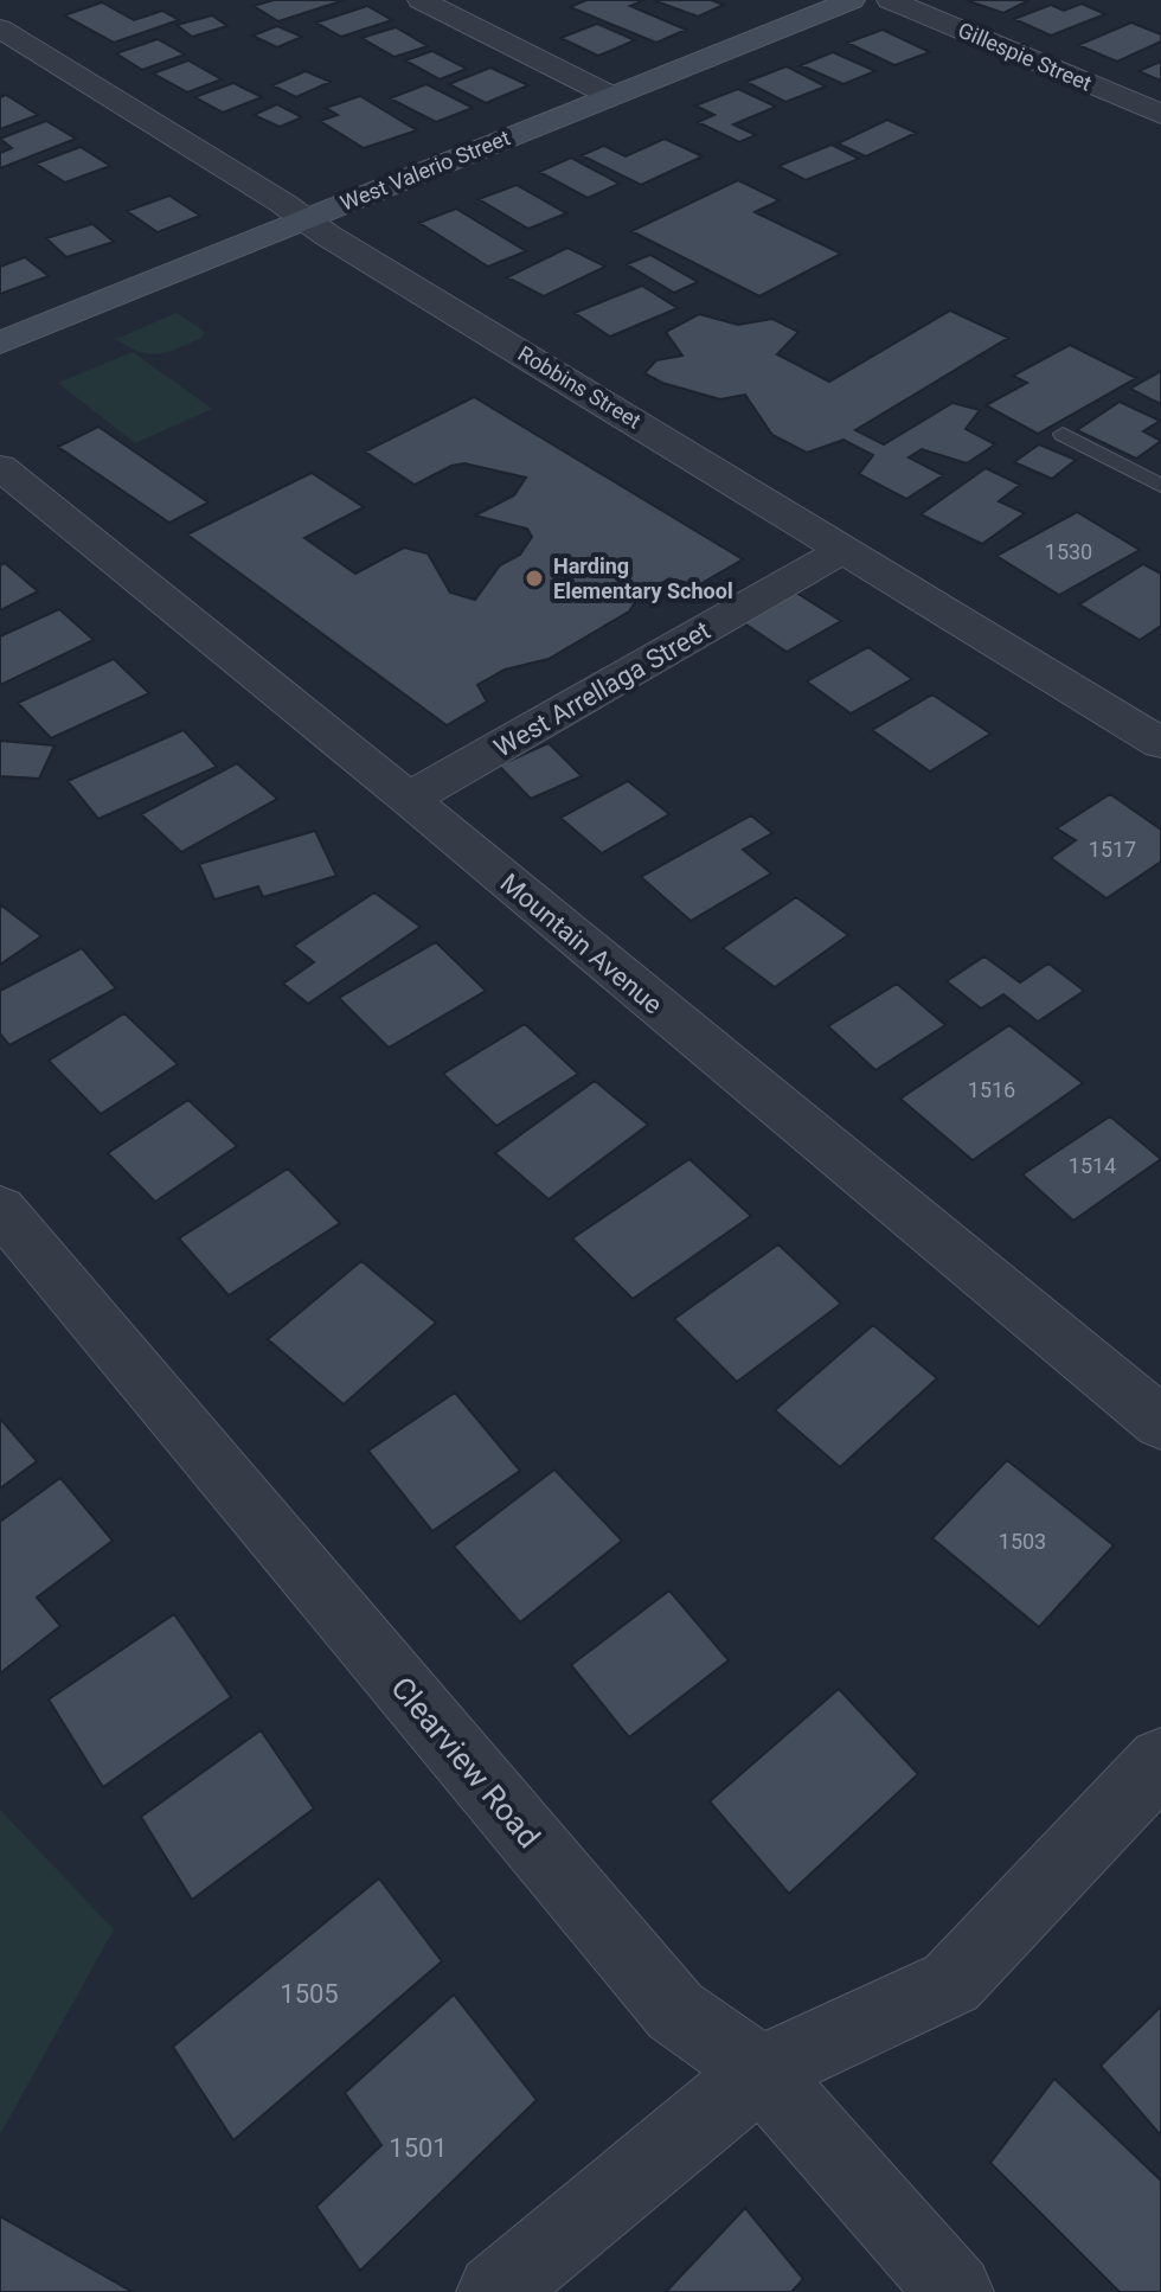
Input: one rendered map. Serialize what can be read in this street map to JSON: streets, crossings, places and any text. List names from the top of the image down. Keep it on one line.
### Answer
{"streets":{"street":["Gillespie Street","West Valerio Street","Robbins Street","West Arrellaga Street","Mountain Avenue","Clearview Road"]},"crossings":[["West Valerio Street","Robbins Street"],["Robbins Street","West Arrellaga Street"],["West Arrellaga Street","Mountain Avenue"]],"places":["Harding Elementary School"],"house_numbers":["1530","1517","1516","1514","1503","1505","1501"]}
